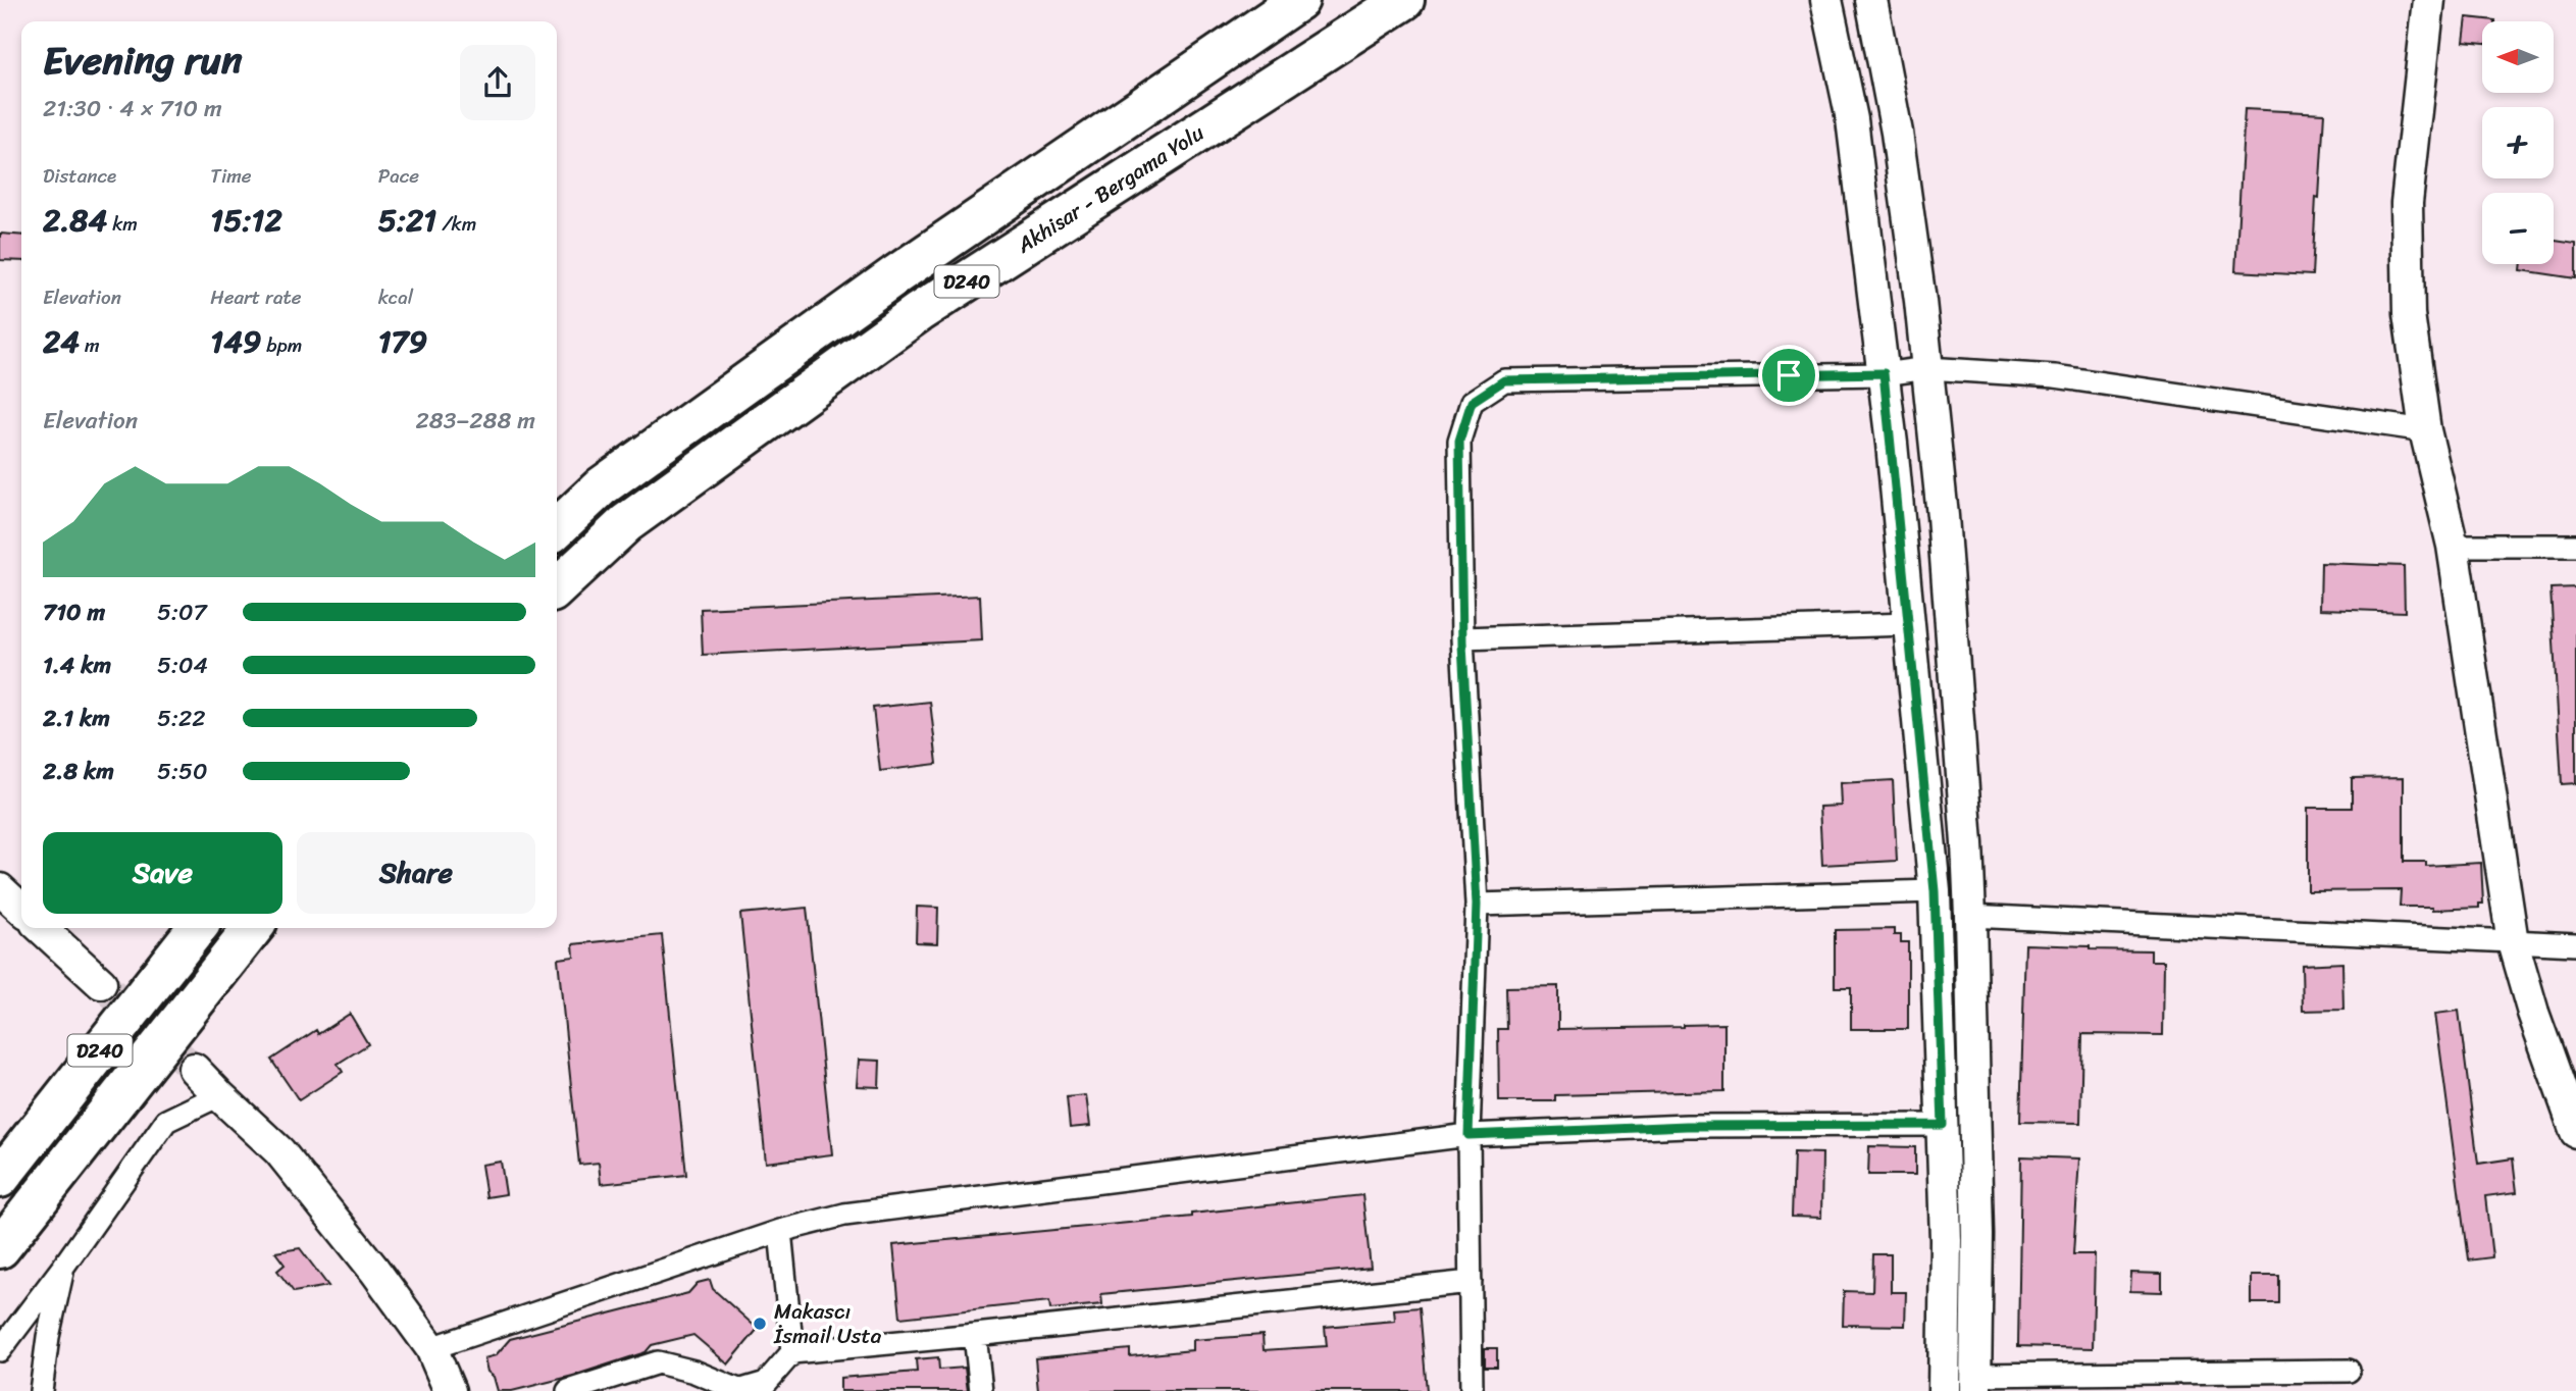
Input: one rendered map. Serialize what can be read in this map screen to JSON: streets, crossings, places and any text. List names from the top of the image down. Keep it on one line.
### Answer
{"streets":{"highway":["Akhisar - Bergama Yolu","D240"]},"places":["Makascı İsmail Usta"],"north":"left","page":{"map_buttons":["+","−"],"heading":["Evening run","21:30 · 4 × 710 m"],"stats":[["Distance","2.84 km"],["Time","15:12"],["Pace","5:21 /km"],["Elevation","24 m"],["Heart rate","149 bpm"],["kcal","179"]],"chart":["Elevation","283–288 m"],"list":[{"name":"710 m","note":"5:07"},{"name":"1.4 km","note":"5:04"},{"name":"2.1 km","note":"5:22"},{"name":"2.8 km","note":"5:50"}],"buttons":["Save","Share"]}}
